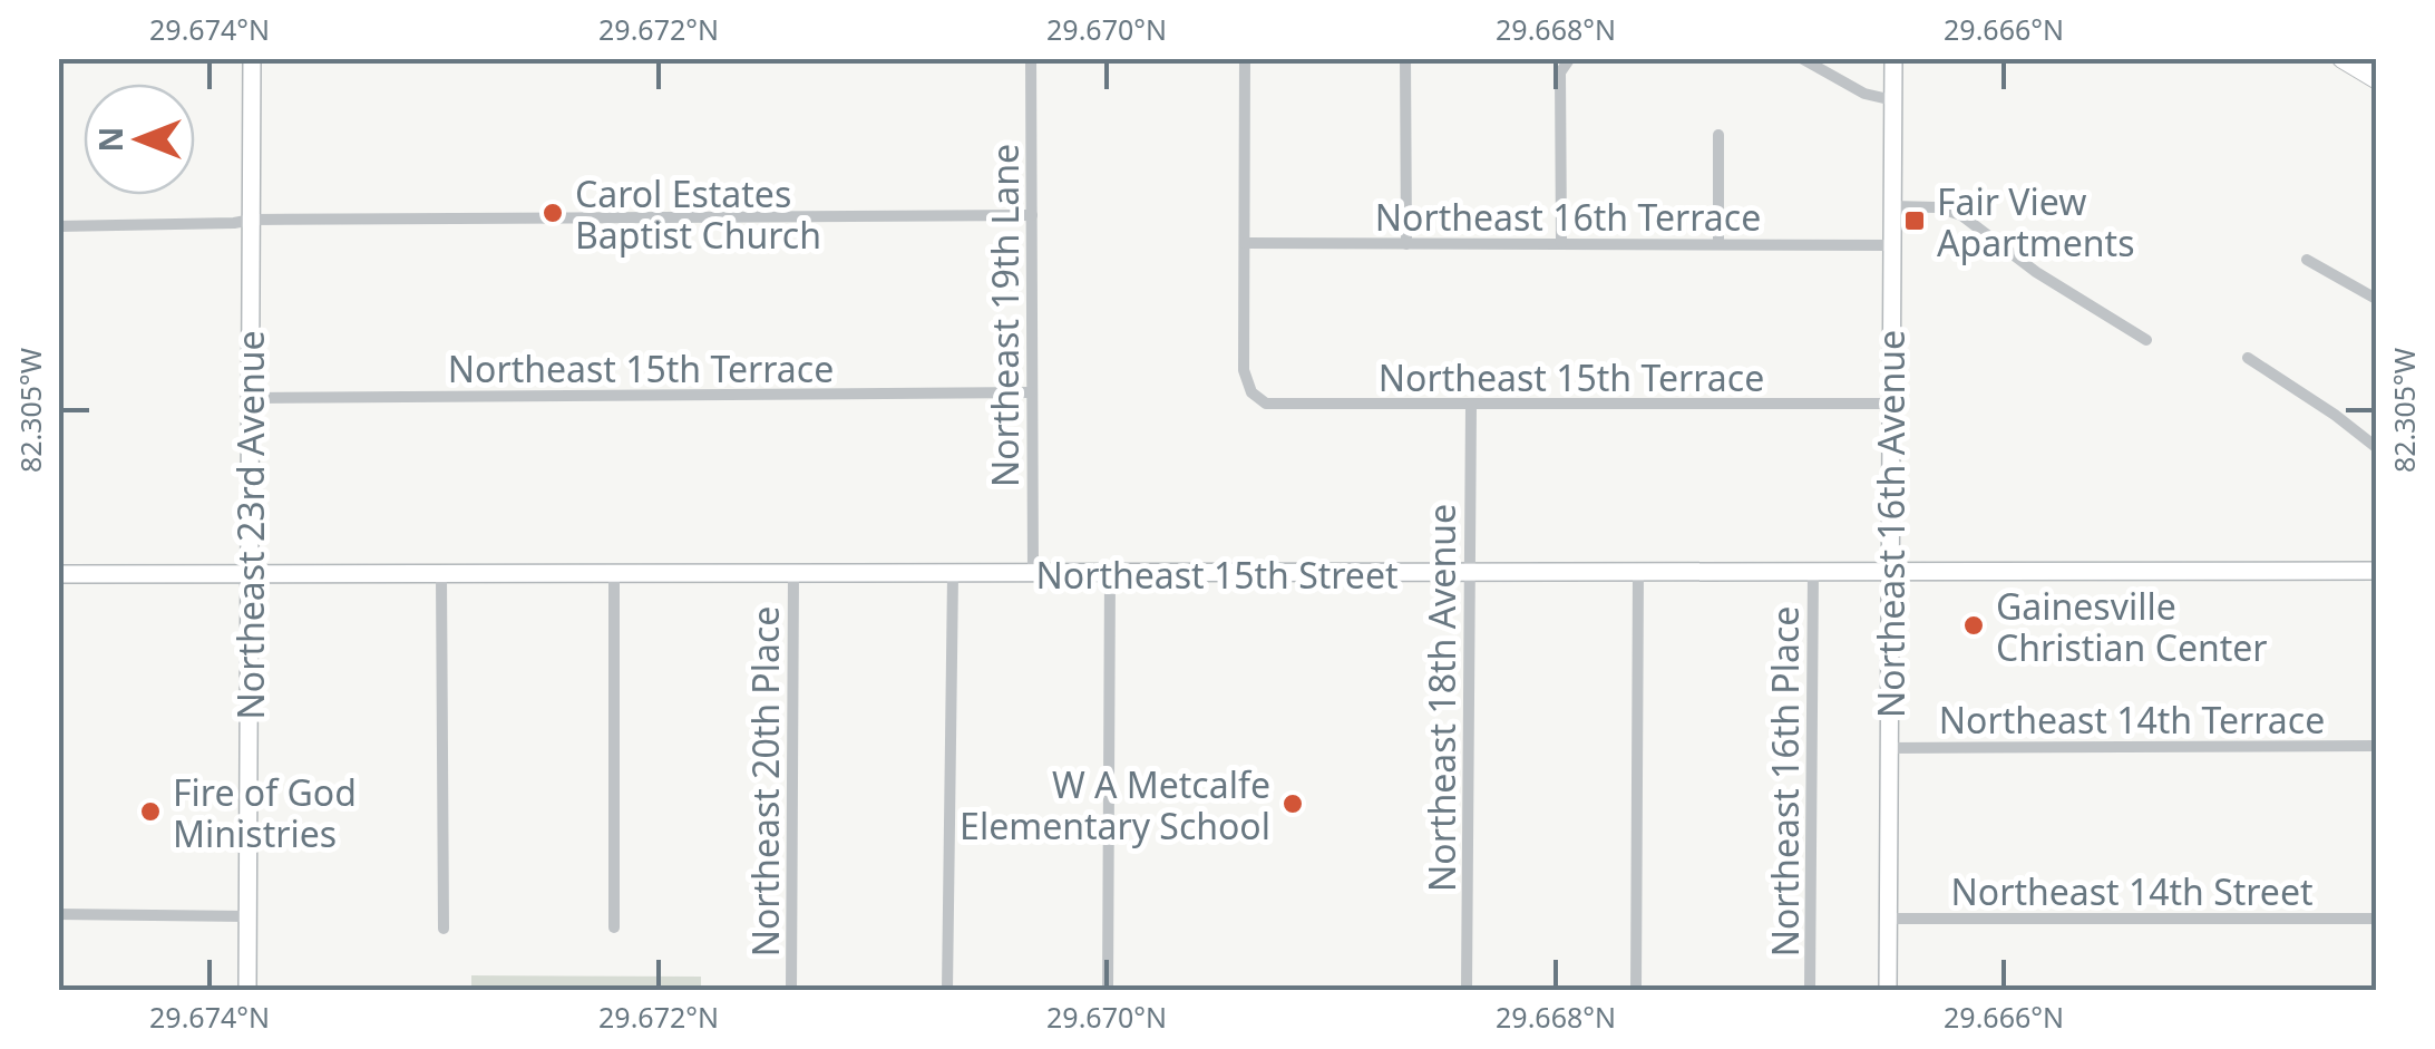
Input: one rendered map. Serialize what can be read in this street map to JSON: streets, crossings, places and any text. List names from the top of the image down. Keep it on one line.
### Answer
{"streets":{"street":["Northeast 16th Terrace","Northeast 19th Lane","Northeast 15th Terrace","Northeast 16th Avenue","Northeast 23rd Avenue","Northeast 15th Street","Northeast 18th Avenue","Northeast 14th Terrace","Northeast 20th Place","Northeast 16th Place","Northeast 14th Street"]},"crossings":[["Northeast 16th Terrace","Northeast 15th Terrace"],["Northeast 16th Terrace","Northeast 16th Avenue"],["Northeast 19th Lane","Northeast 15th Terrace"],["Northeast 19th Lane","Northeast 15th Street"],["Northeast 15th Terrace","Northeast 16th Avenue"],["Northeast 15th Terrace","Northeast 23rd Avenue"],["Northeast 15th Terrace","Northeast 18th Avenue"],["Northeast 16th Avenue","Northeast 15th Street"],["Northeast 16th Avenue","Northeast 14th Terrace"],["Northeast 16th Avenue","Northeast 14th Street"],["Northeast 23rd Avenue","Northeast 15th Street"],["Northeast 15th Street","Northeast 18th Avenue"],["Northeast 15th Street","Northeast 20th Place"],["Northeast 15th Street","Northeast 16th Place"]],"places":{"other":["Carol Estates Baptist Church","Gainesville Christian Center","W A Metcalfe Elementary School","Fire of God Ministries"],"transit":["Fair View Apartments"]},"north":"left","coordinates":["29.674°N","29.672°N","29.670°N","29.668°N","29.666°N","82.305°W"]}
